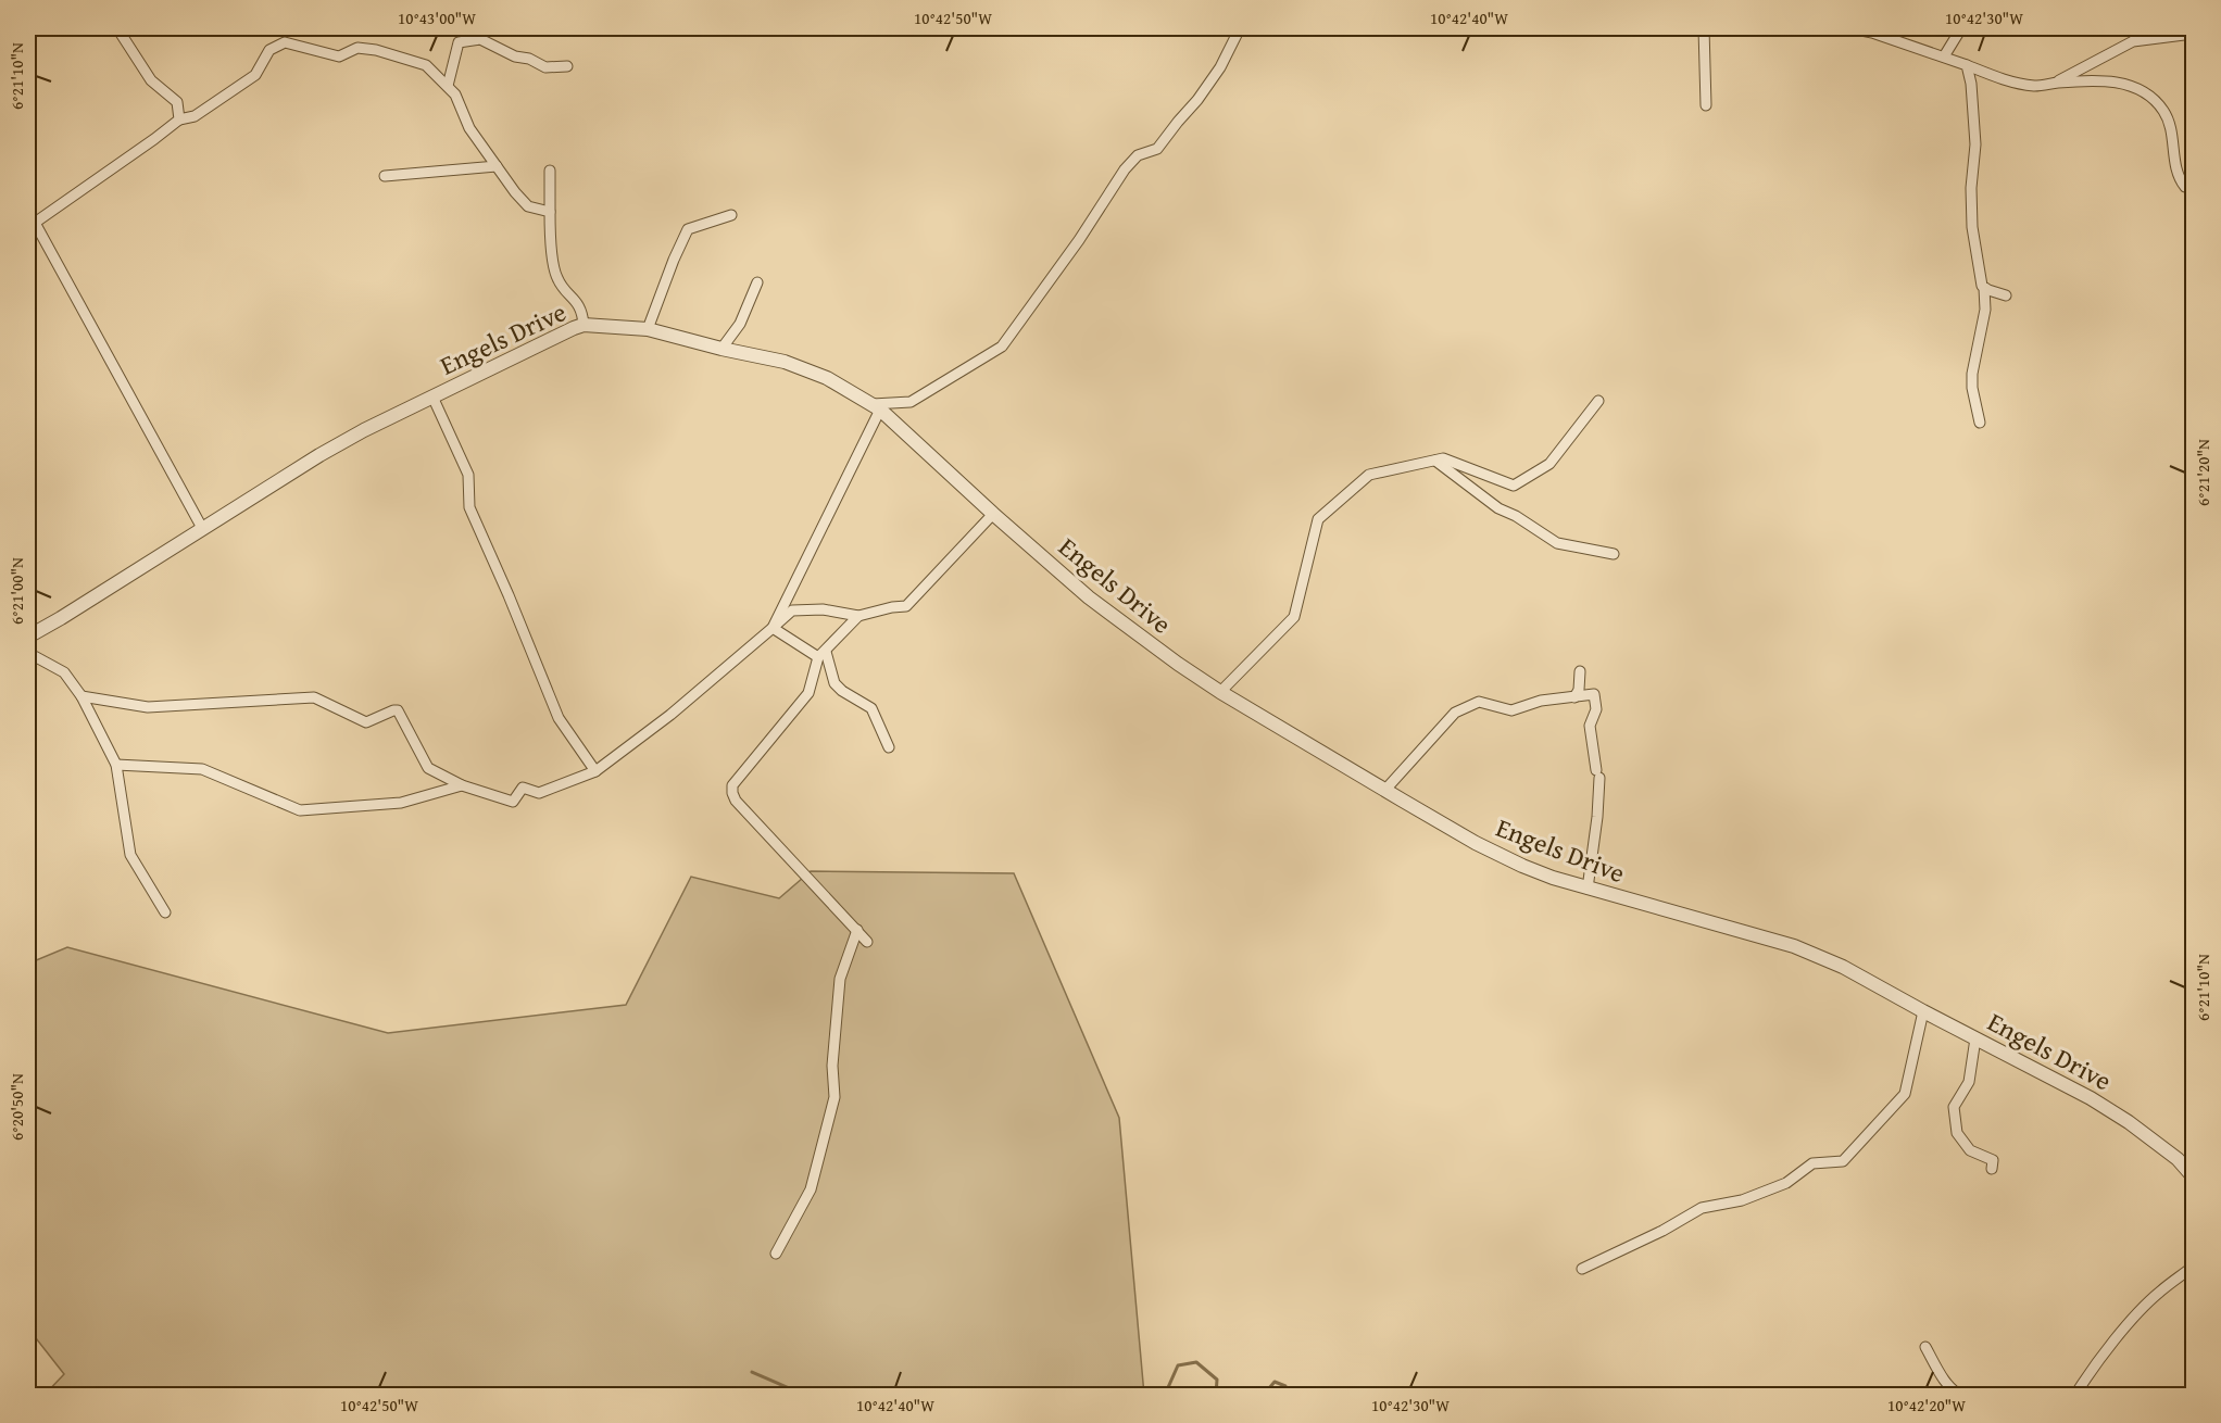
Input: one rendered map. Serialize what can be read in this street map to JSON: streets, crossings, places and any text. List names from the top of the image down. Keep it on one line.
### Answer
{"streets":{"street":["Engels Drive"]},"coordinates":["10°43'00\"W","10°42'50\"W","10°42'40\"W","10°42'30\"W","6°21'10\"N","6°21'20\"N","6°21'00\"N","6°20'50\"N","10°42'20\"W"]}
